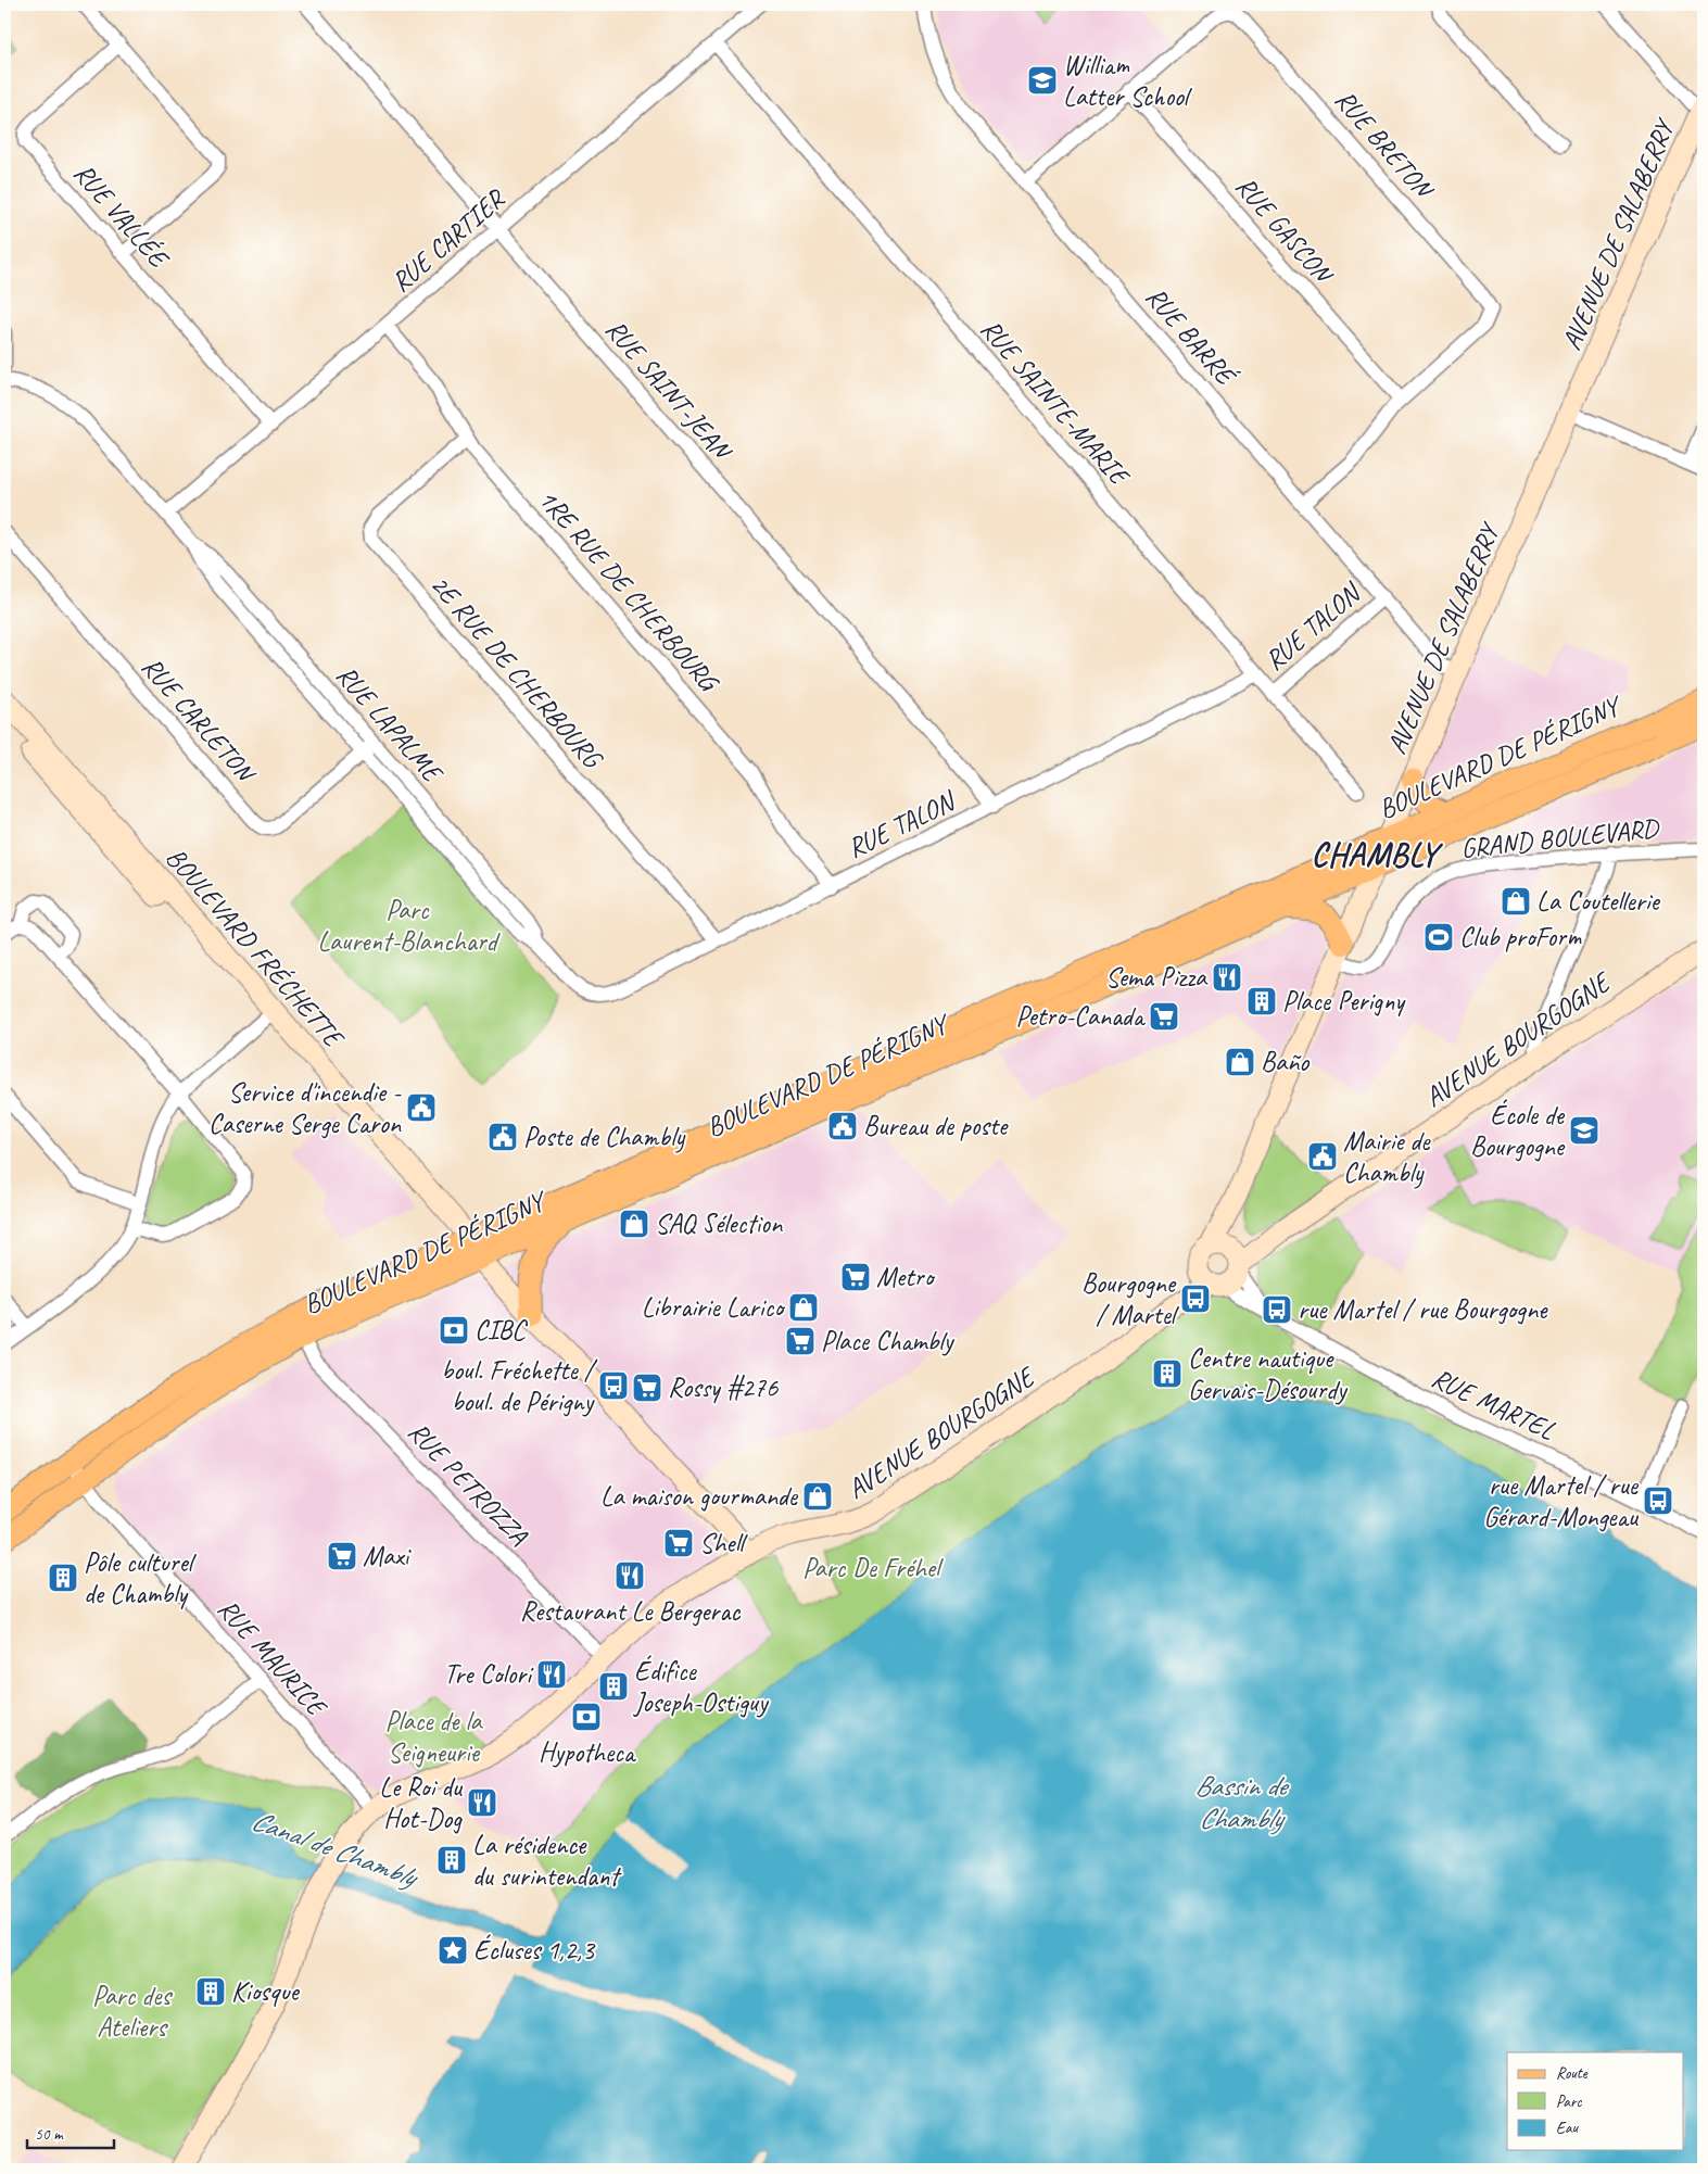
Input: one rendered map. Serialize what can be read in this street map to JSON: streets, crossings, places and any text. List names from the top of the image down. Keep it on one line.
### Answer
{"streets":{"main road":["BOULEVARD DE PÉRIGNY"],"street":["RUE BRETON","RUE VALLÉE","RUE GASCON","AVENUE DE SALABERRY","RUE CARTIER","RUE BARRÉ","RUE SAINT-JEAN","RUE SAINTE-MARIE","1RE RUE DE CHERBOURG","RUE TALON","2E RUE DE CHERBOURG","RUE CARLETON","RUE LAPALME","GRAND BOULEVARD","BOULEVARD FRÉCHETTE","AVENUE BOURGOGNE","RUE MARTEL","RUE PETROZZA","RUE MAURICE"]},"crossings":[["RUE BRETON","RUE GASCON"],["RUE BRETON","RUE BARRÉ"],["RUE VALLÉE","RUE CARTIER"],["AVENUE DE SALABERRY","RUE BARRÉ"],["AVENUE DE SALABERRY","BOULEVARD DE PÉRIGNY"],["AVENUE DE SALABERRY","GRAND BOULEVARD"],["AVENUE DE SALABERRY","AVENUE BOURGOGNE"],["AVENUE DE SALABERRY","RUE MARTEL"],["RUE CARTIER","RUE SAINT-JEAN"],["RUE CARTIER","RUE SAINTE-MARIE"],["RUE CARTIER","1RE RUE DE CHERBOURG"],["RUE CARTIER","RUE LAPALME"],["RUE BARRÉ","RUE TALON"],["RUE SAINT-JEAN","RUE TALON"],["RUE SAINTE-MARIE","RUE TALON"],["1RE RUE DE CHERBOURG","RUE TALON"],["1RE RUE DE CHERBOURG","2E RUE DE CHERBOURG"],["RUE TALON","2E RUE DE CHERBOURG"],["RUE TALON","RUE LAPALME"],["RUE CARLETON","RUE LAPALME"],["BOULEVARD DE PÉRIGNY","BOULEVARD FRÉCHETTE"],["BOULEVARD DE PÉRIGNY","RUE PETROZZA"],["BOULEVARD DE PÉRIGNY","RUE MAURICE"],["BOULEVARD FRÉCHETTE","AVENUE BOURGOGNE"],["AVENUE BOURGOGNE","RUE MARTEL"],["AVENUE BOURGOGNE","RUE PETROZZA"],["AVENUE BOURGOGNE","RUE MAURICE"]],"districts":["CHAMBLY"],"water":["Bassin de Chambly","Canal de Chambly"],"parks":["Parc Laurent-Blanchard","Parc De Fréhel","Place de la Seigneurie","Parc des Ateliers"],"places":{"school or university":["William Latter School","École de Bourgogne"],"shop":["La Coutellerie","Baño","SAQ Sélection","Librairie Larico","La maison gourmande"],"sports":["Club proForm"],"restaurant":["Sema Pizza","Restaurant Le Bergerac","Tre Colori","Le Roi du Hot-Dog"],"building":["Place Perigny","Centre nautique Gervais-Désourdy","Pôle culturel de Chambly","Édifice Joseph-Ostiguy","La résidence du surintendant","Kiosque"],"supermarket":["Petro-Canada","Metro","Place Chambly","Rossy #276","Shell","Maxi"],"public building":["Service d'incendie - Caserne Serge Caron","Bureau de poste","Poste de Chambly","Mairie de Chambly"],"bus stop":["Bourgogne / Martel","rue Martel / rue Bourgogne","boul. Fréchette / boul. de Périgny","rue Martel / rue Gérard-Mongeau"],"bank":["CIBC","Hypotheca"],"place":["Écluses 1,2,3"]},"legend":["Route","Parc","Eau"],"scale_bar":"50 m"}
